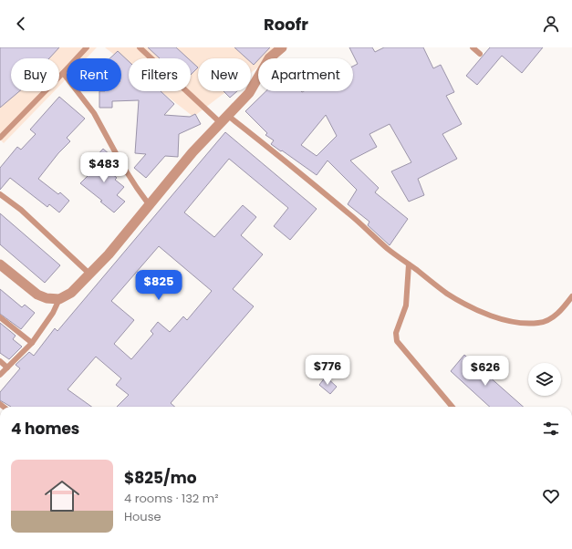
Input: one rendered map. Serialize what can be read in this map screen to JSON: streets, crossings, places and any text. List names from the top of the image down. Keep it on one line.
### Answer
{"page":{"header":"Roofr","chip":["Buy","Rent","Filters","New","Apartment"],"price":["$483","$825","$776","$626"],"heading":"4 homes","list":[{"name":"$825/mo","note":"4 rooms · 132 m² · House"}]}}
